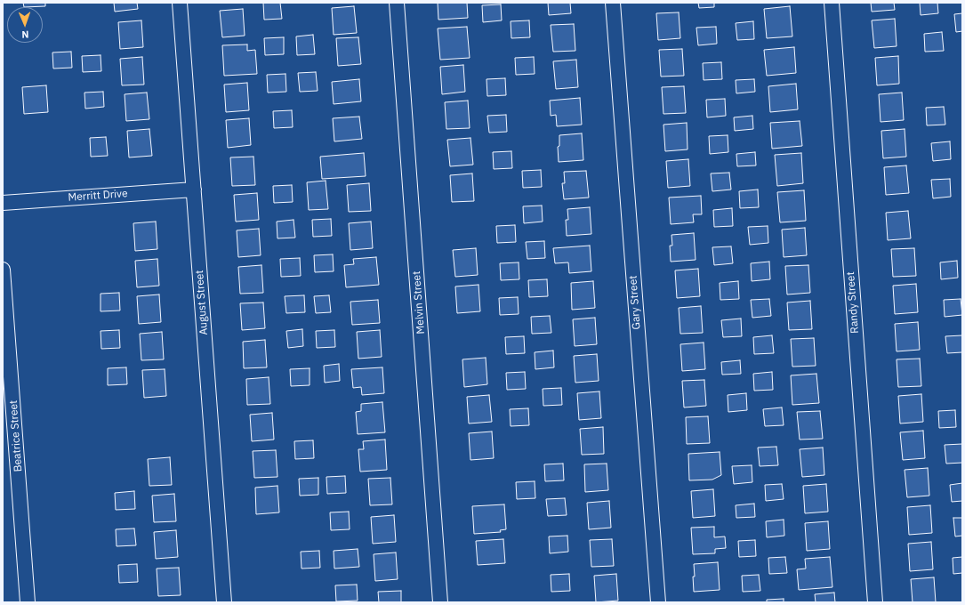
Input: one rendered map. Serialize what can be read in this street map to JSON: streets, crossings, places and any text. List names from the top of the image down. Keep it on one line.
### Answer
{"streets":{"street":["Merritt Drive","August Street","Melvin Street","Gary Street","Randy Street","Beatrice Street"]},"crossings":[["Merritt Drive","August Street"]],"north":"bottom"}
